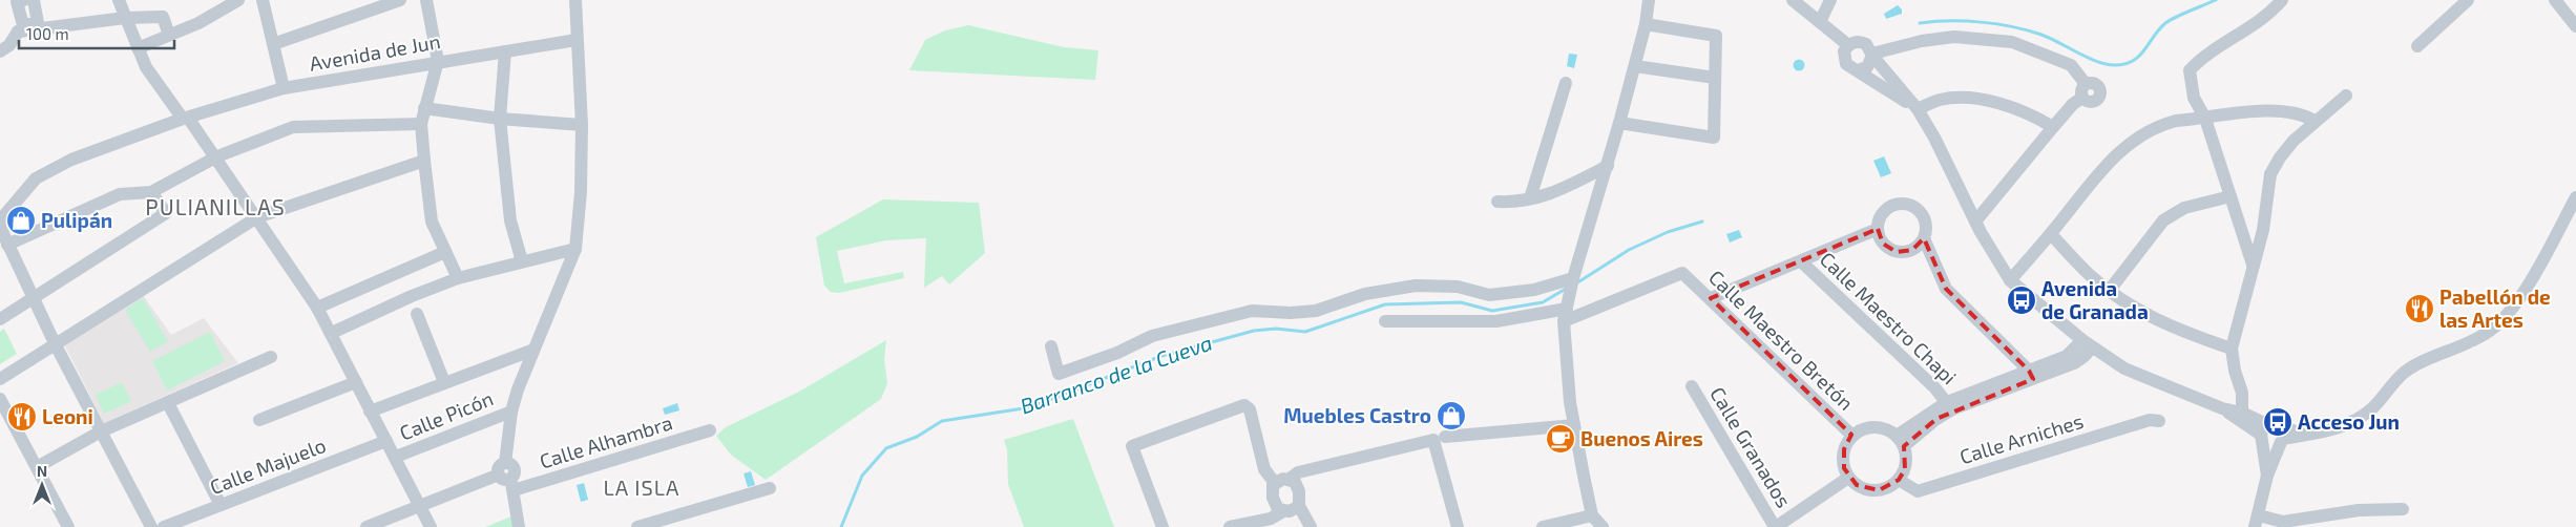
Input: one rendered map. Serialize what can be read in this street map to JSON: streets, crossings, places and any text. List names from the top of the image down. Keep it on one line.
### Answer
{"streets":{"street":["Avenida de Jun","Calle Maestro Chapi","Calle Maestro Bretón","Calle Picón","Calle Arniches","Calle Alhambra","Calle Granados","Calle Majuelo"]},"crossings":[["Calle Maestro Bretón","Calle Arniches"]],"districts":["PULIANILLAS","LA ISLA"],"water":["Barranco de la Cueva"],"places":{"shop":["Pulipán","Muebles Castro"],"bus stop":["Avenida de Granada","Acceso Jun"],"restaurant":["Pabellón de las Artes","Leoni"],"cafe":["Buenos Aires"]},"scale_bar":"100 m","north":"top"}
